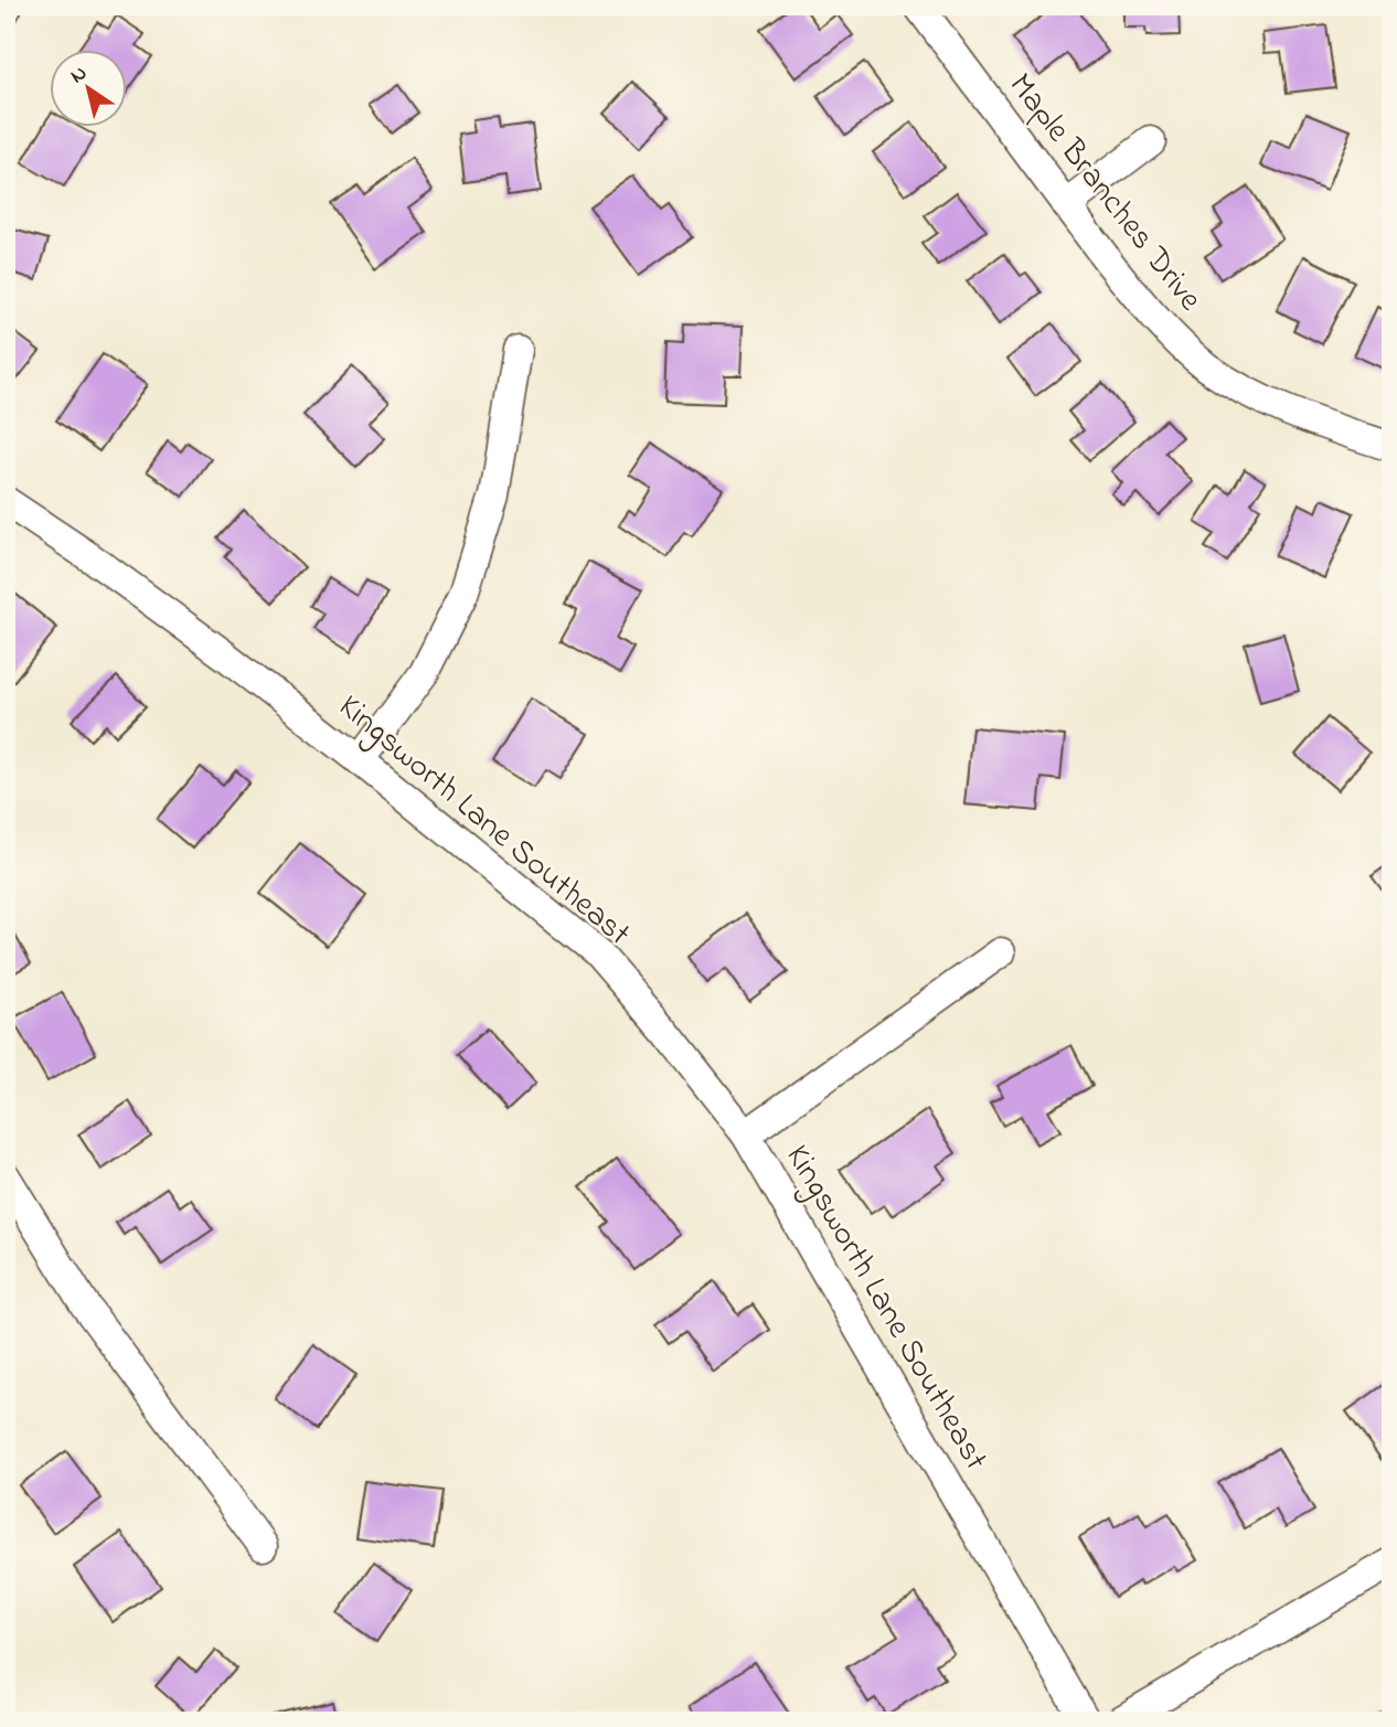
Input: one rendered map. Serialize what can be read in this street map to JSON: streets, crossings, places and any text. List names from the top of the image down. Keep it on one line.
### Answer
{"streets":{"street":["Maple Branches Drive","Kingsworth Lane Southeast"]},"north":"top left"}
